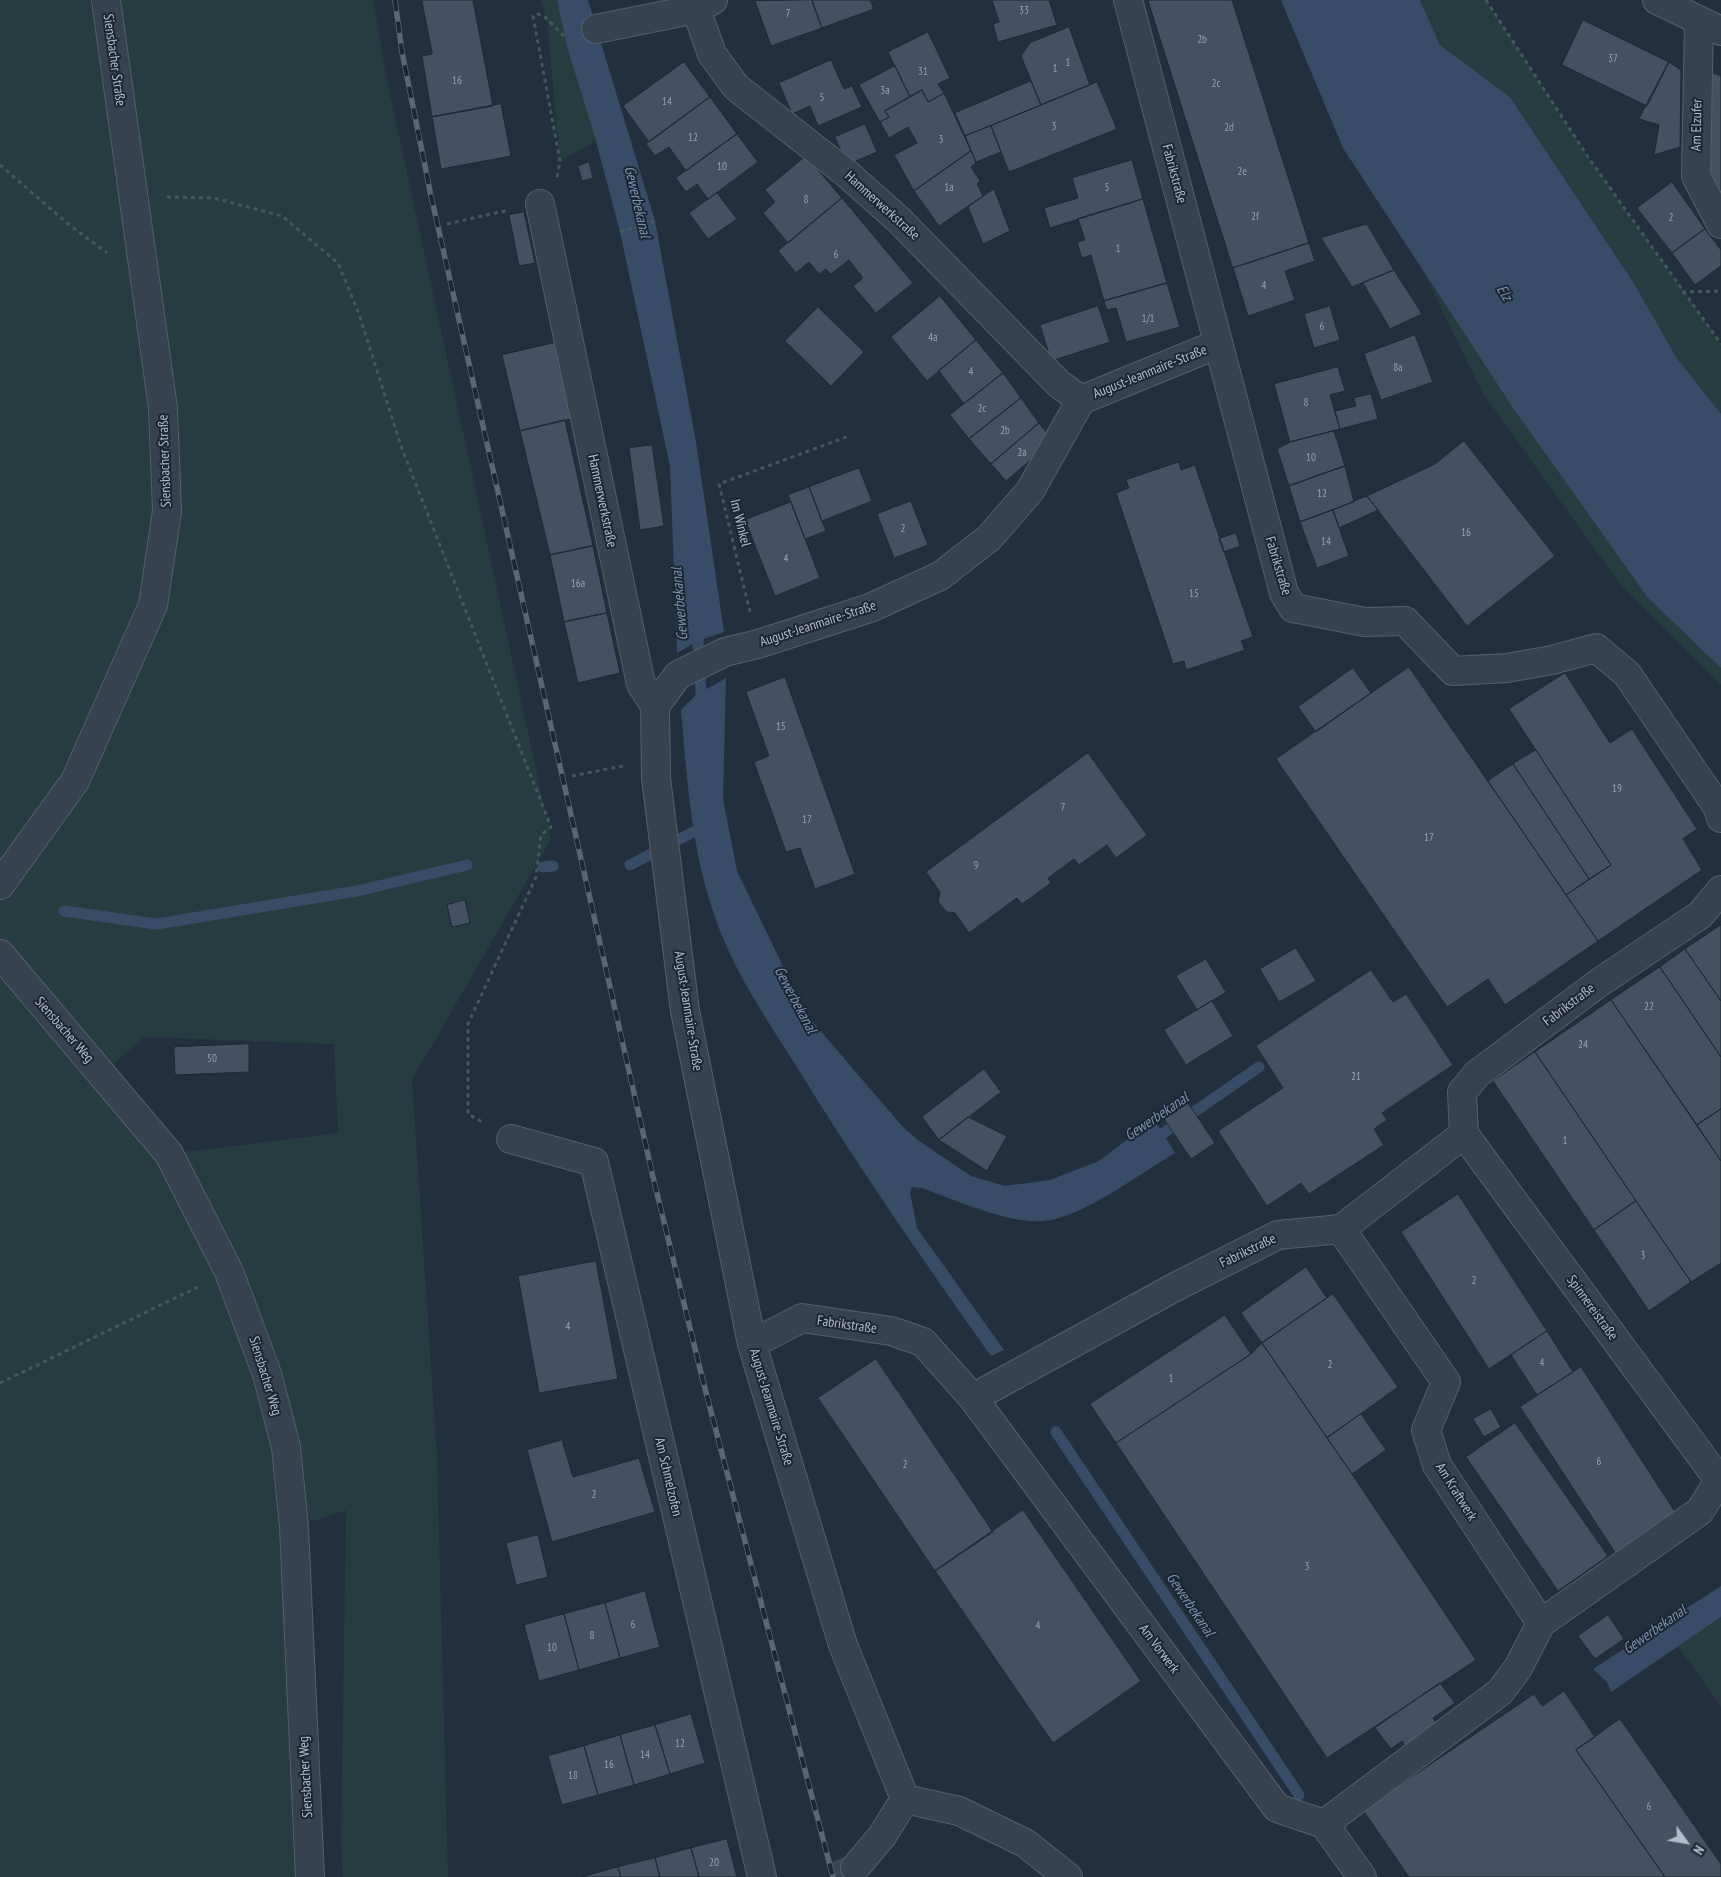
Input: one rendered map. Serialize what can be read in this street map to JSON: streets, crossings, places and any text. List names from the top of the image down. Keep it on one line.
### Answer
{"streets":{"street":["Siensbacher Straße","Am Elzufer","Fabrikstraße","Hammerwerkstraße","August-Jeanmaire-Straße","Siensbacher Weg","Spinnereistraße","Am Schmelzofen","Am Kraftwerk","Am Vorwerk"],"path":["Im Winkel"]},"crossings":[["Fabrikstraße","August-Jeanmaire-Straße"],["Fabrikstraße","Spinnereistraße"],["Fabrikstraße","Am Kraftwerk"],["Fabrikstraße","Am Vorwerk"],["Hammerwerkstraße","August-Jeanmaire-Straße"],["August-Jeanmaire-Straße","Im Winkel"]],"water":["Gewerbekanal","Elz"],"house_numbers":["33","7","2b","37","1","1","31","16","2c","3a","5","14","3","2d","12","3","10","2e","1a","5","8","2f","2","1","6","4","1/1","6","4a","8a","4","8","2c","2b","2a","10","12","2","16","14","4","16a","15","15","19","7","17","17","9","22","24","50","21","1","3","2","4","4","2","1","6","2","2","3","6","4","8","10","12","14","16","18","6","20"],"north":"bottom right"}
